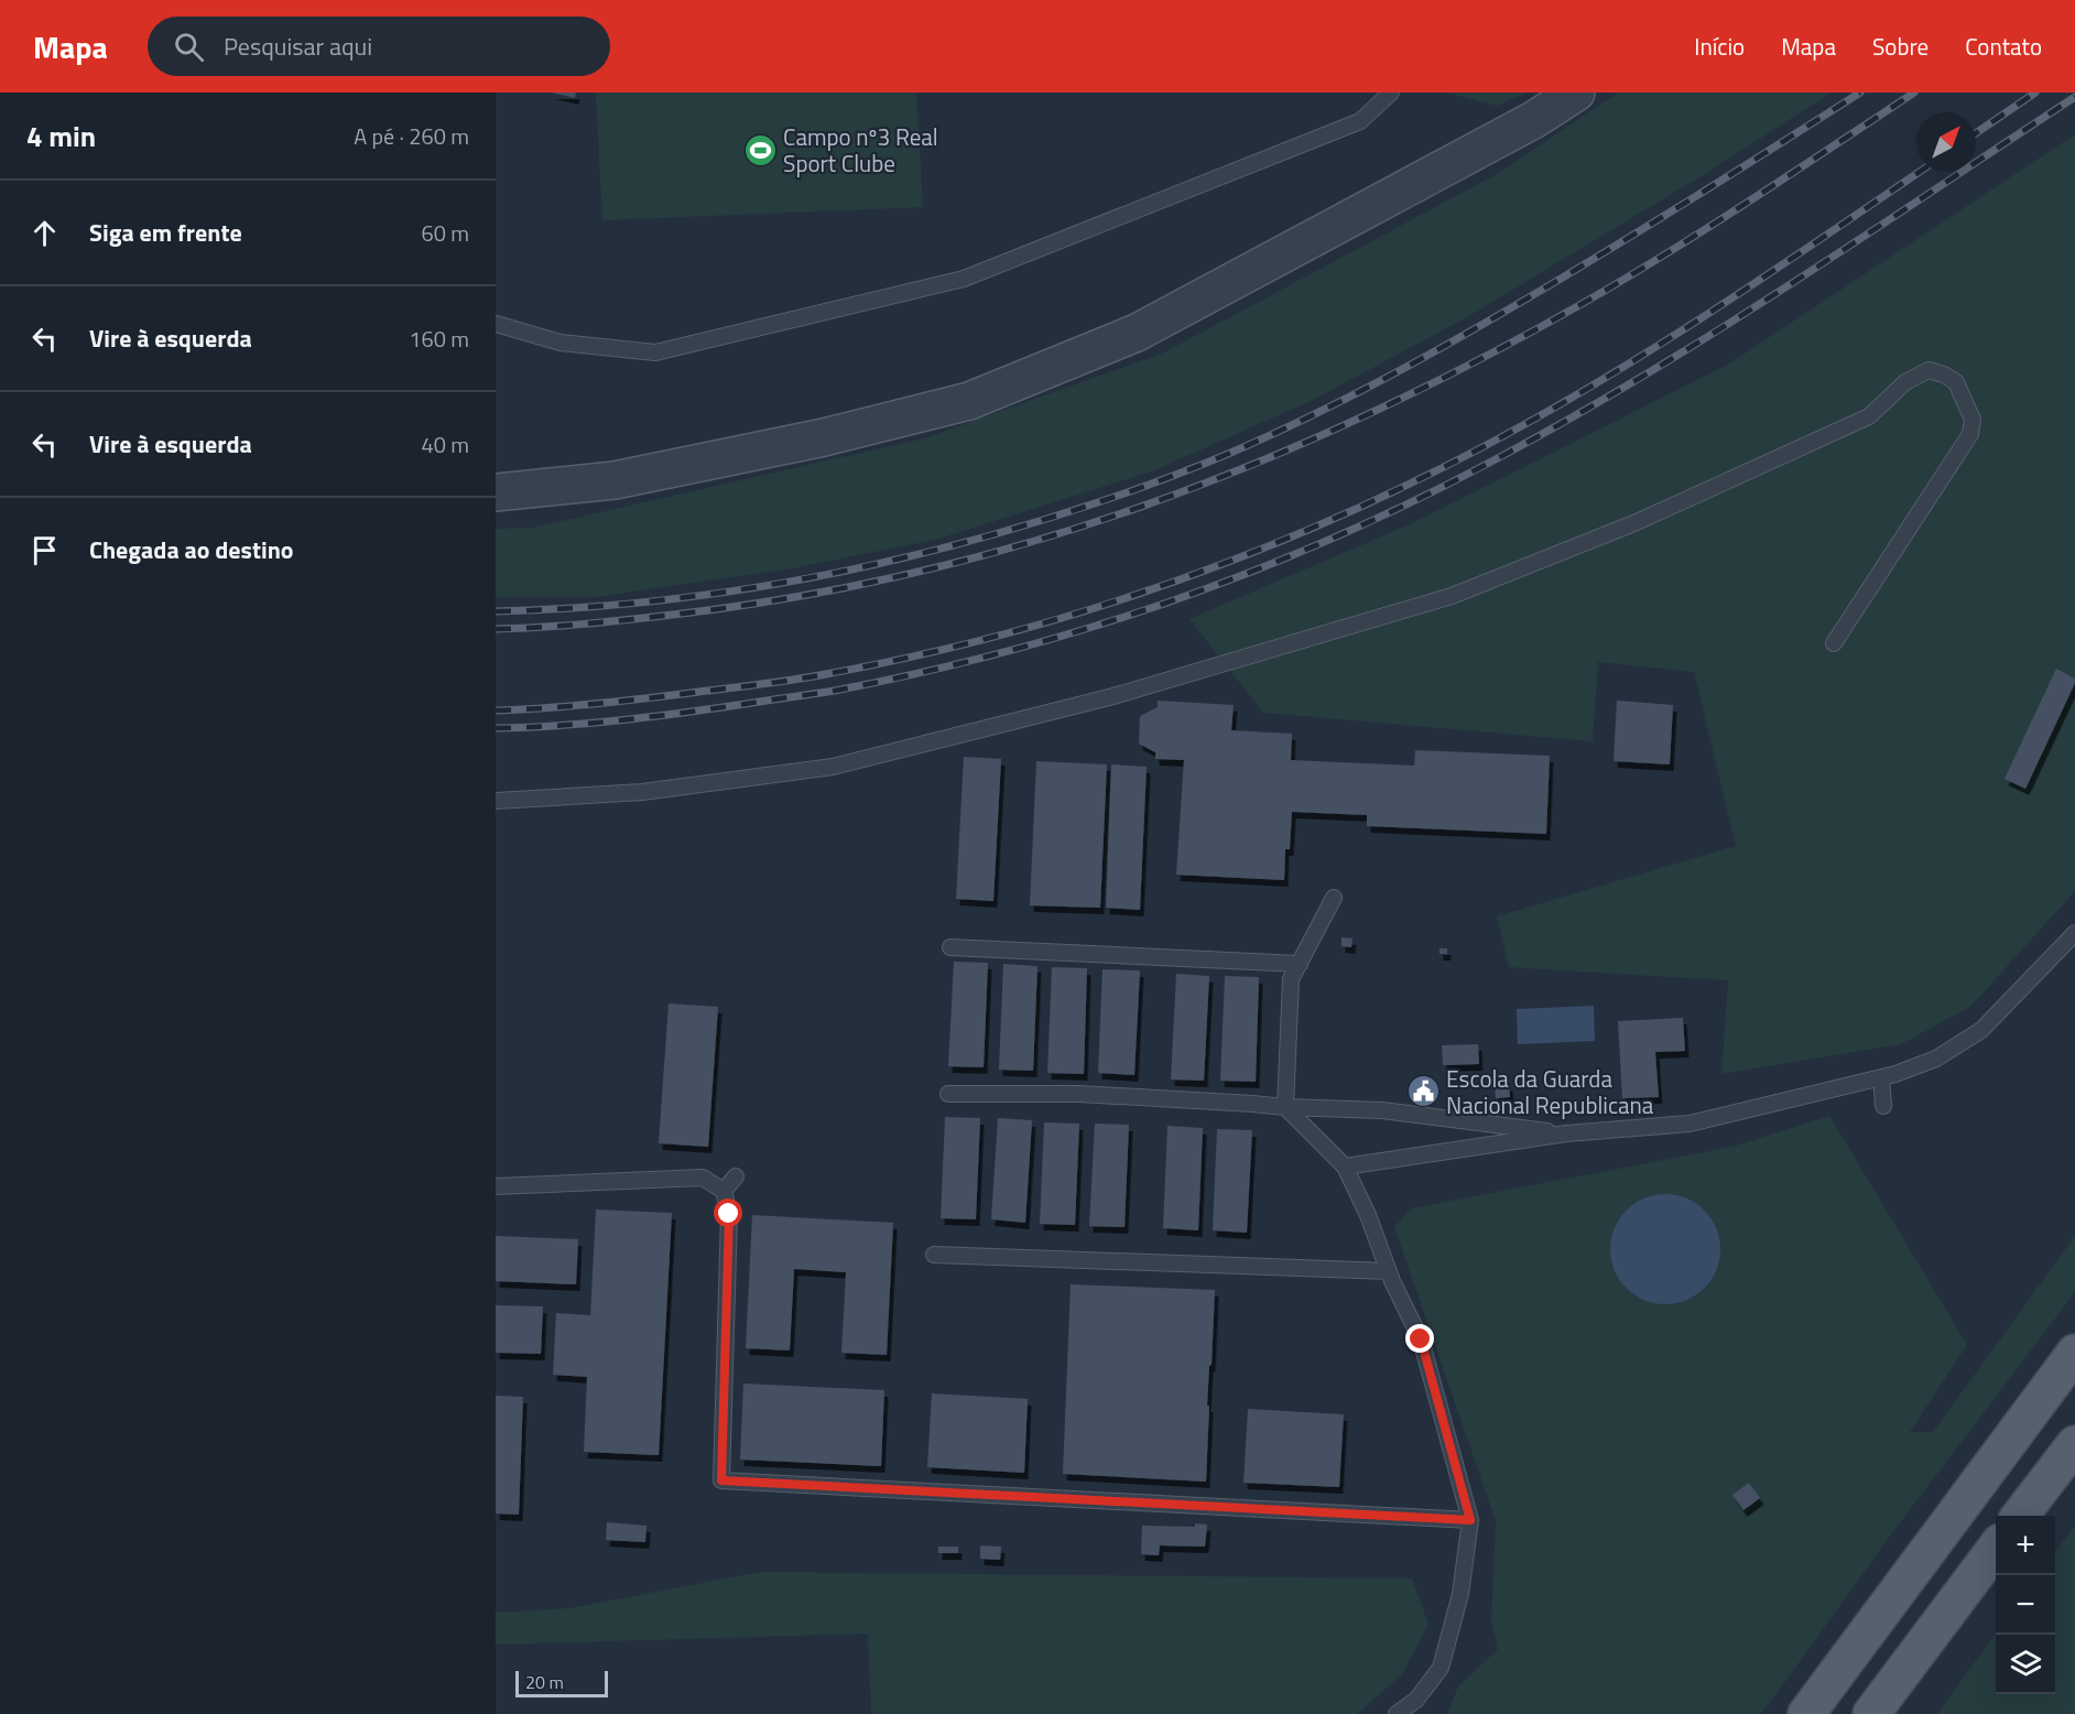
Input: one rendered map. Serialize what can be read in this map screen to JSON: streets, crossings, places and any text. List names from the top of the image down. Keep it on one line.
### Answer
{"places":{"sports":["Campo nº3 Real Sport Clube"],"public building":["Escola da Guarda Nacional Republicana"]},"scale_bar":"20 m","north":"top right","page":{"header":"Mapa","search":"Pesquisar aqui","nav":["Início","Mapa","Sobre","Contato"],"heading":["4 min","A pé · 260 m"],"list":[["Siga em frente","60 m"],["Vire à esquerda","160 m"],["Vire à esquerda","40 m"],"Chegada ao destino"],"map_buttons":["+","−"],"scale":"20 m"}}
